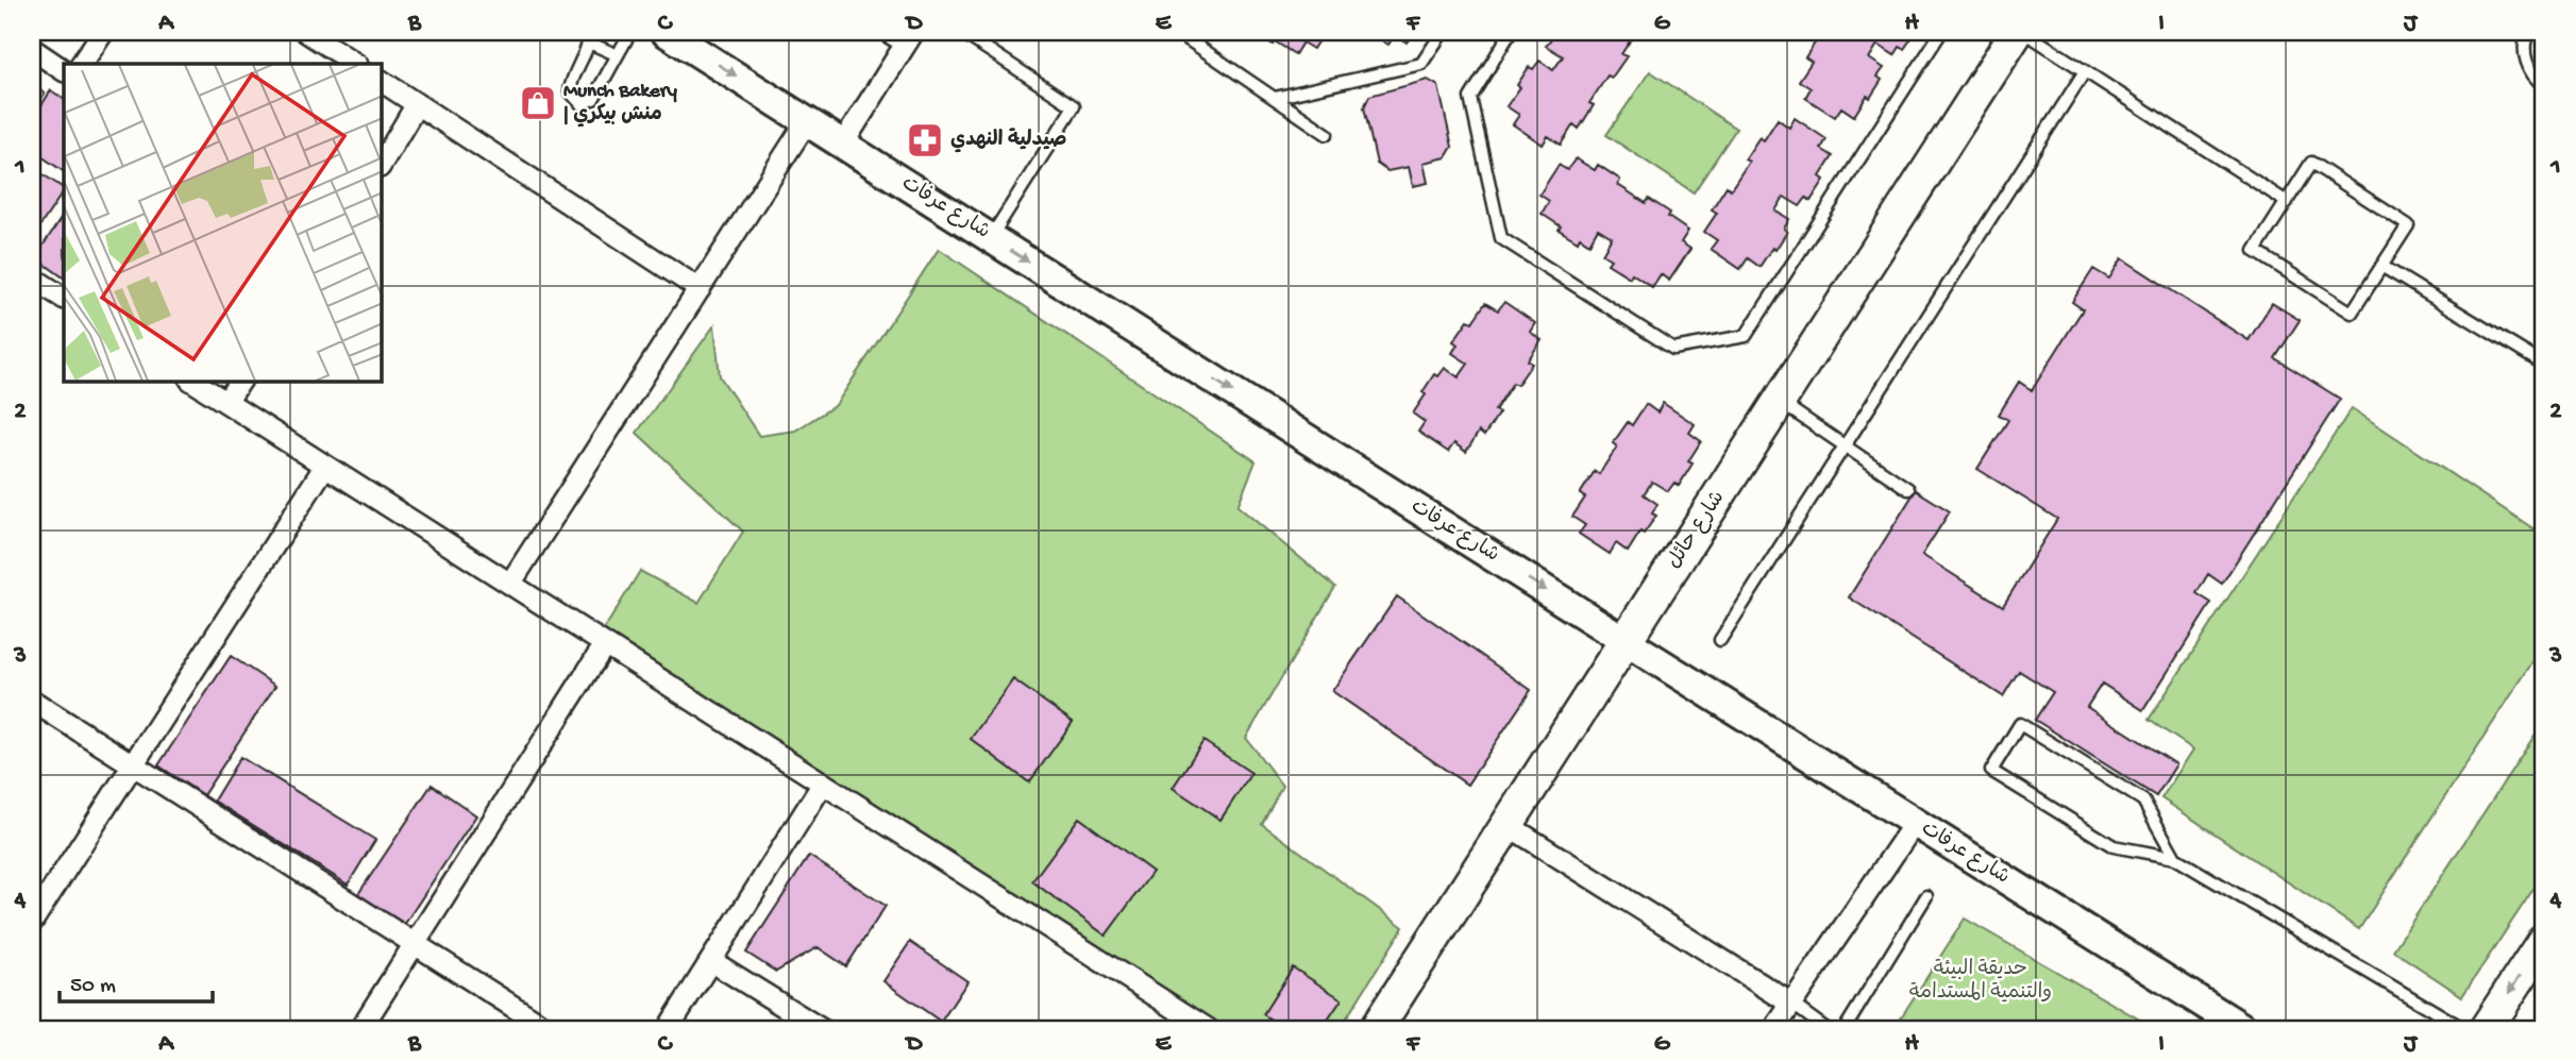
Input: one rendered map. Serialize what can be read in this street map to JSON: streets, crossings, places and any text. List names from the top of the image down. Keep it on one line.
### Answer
{"streets":{"main road":["شارع حائل"],"street":["شارع عرفات"]},"crossings":[["شارع عرفات","شارع حائل"]],"one_way":["شارع عرفات"],"parks":["حديقة البيئة والتنمية المستدامة"],"places":{"shop":["Munch Bakery | منش بيكري"],"pharmacy":["صيدلية النهدي"]},"scale_bar":"50 m","grid":{"columns":["A","B","C","D","E","F","G","H","I","J"],"rows":["1","2","3","4"]}}
